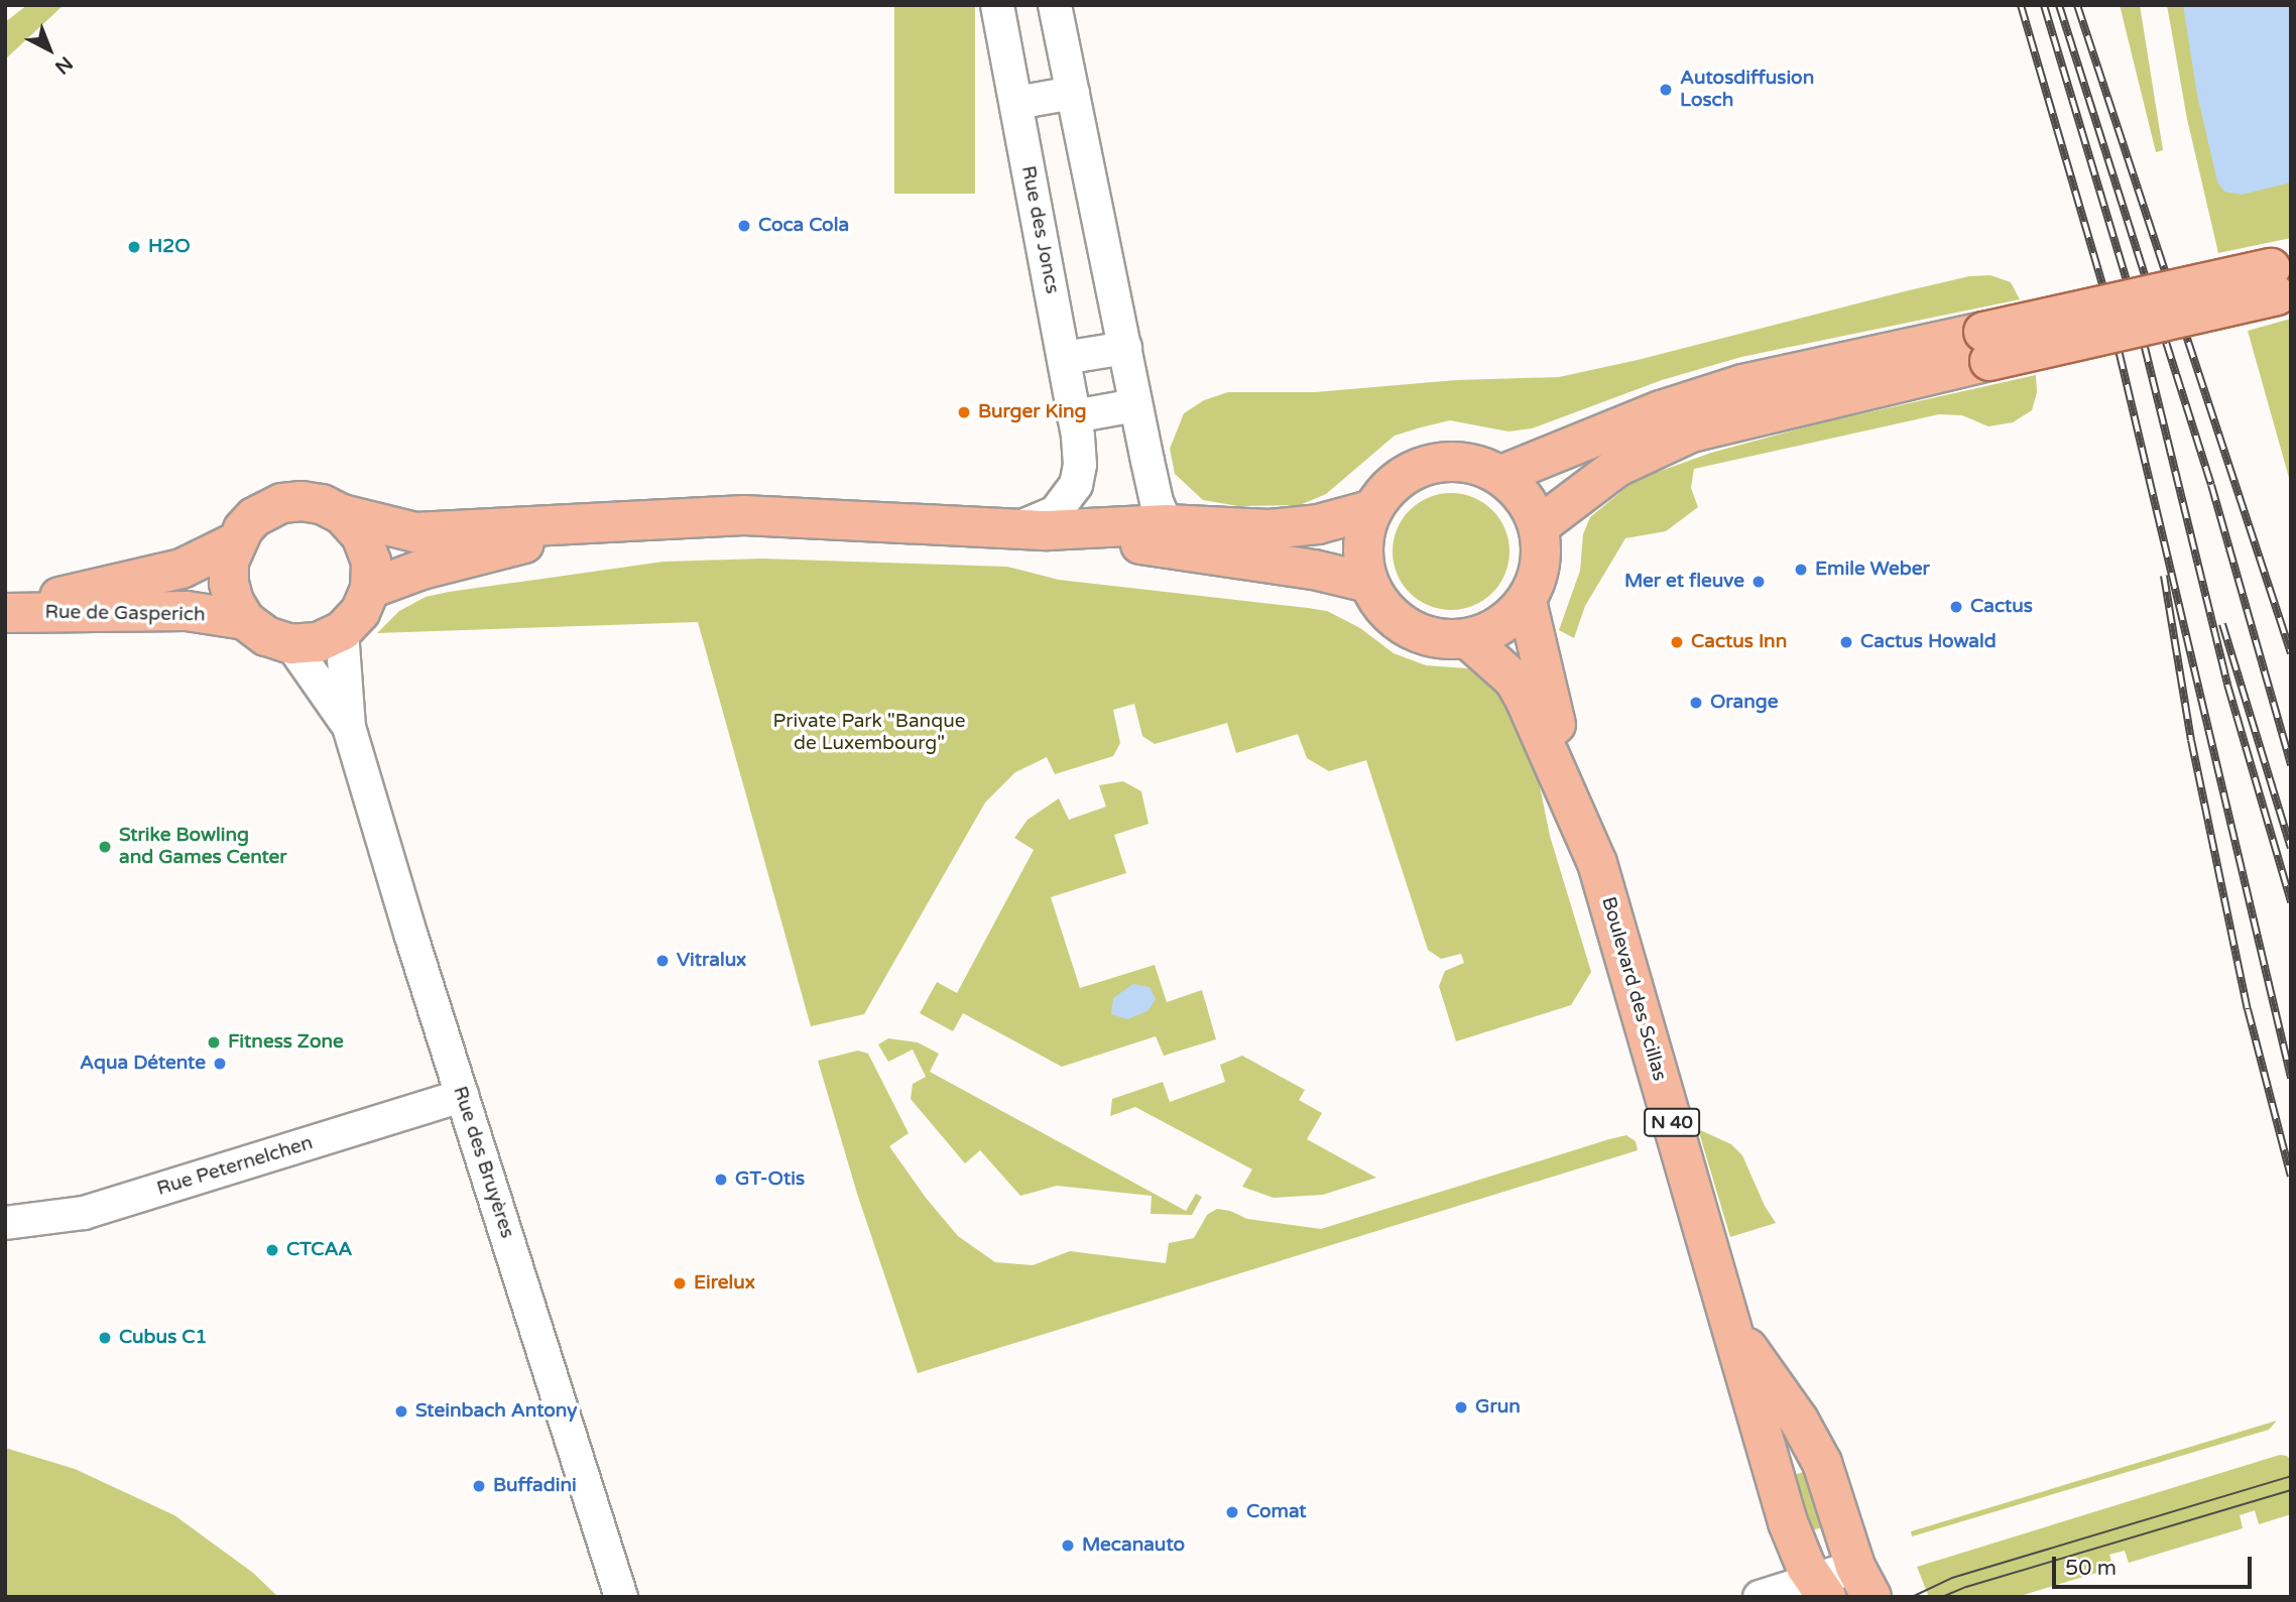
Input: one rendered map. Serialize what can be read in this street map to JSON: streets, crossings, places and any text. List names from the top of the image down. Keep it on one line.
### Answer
{"streets":{"main road":["Rue de Gasperich","Boulevard des Scillas","N 40"],"street":["Rue des Joncs","Rue des Bruyères","Rue Peternelchen"]},"crossings":[["Rue des Bruyères","Rue Peternelchen"]],"parks":["Private Park \"Banque de Luxembourg\""],"places":["Autosdiffusion Losch","Coca Cola","H2O","Burger King","Emile Weber","Mer et fleuve","Cactus","Cactus Inn","Cactus Howald","Orange","Strike Bowling and Games Center","Vitralux","Fitness Zone","Aqua Détente","GT-Otis","CTCAA","Eirelux","Cubus C1","Grun","Steinbach Antony","Buffadini","Comat","Mecanauto"],"scale_bar":"50 m","north":"bottom right"}
